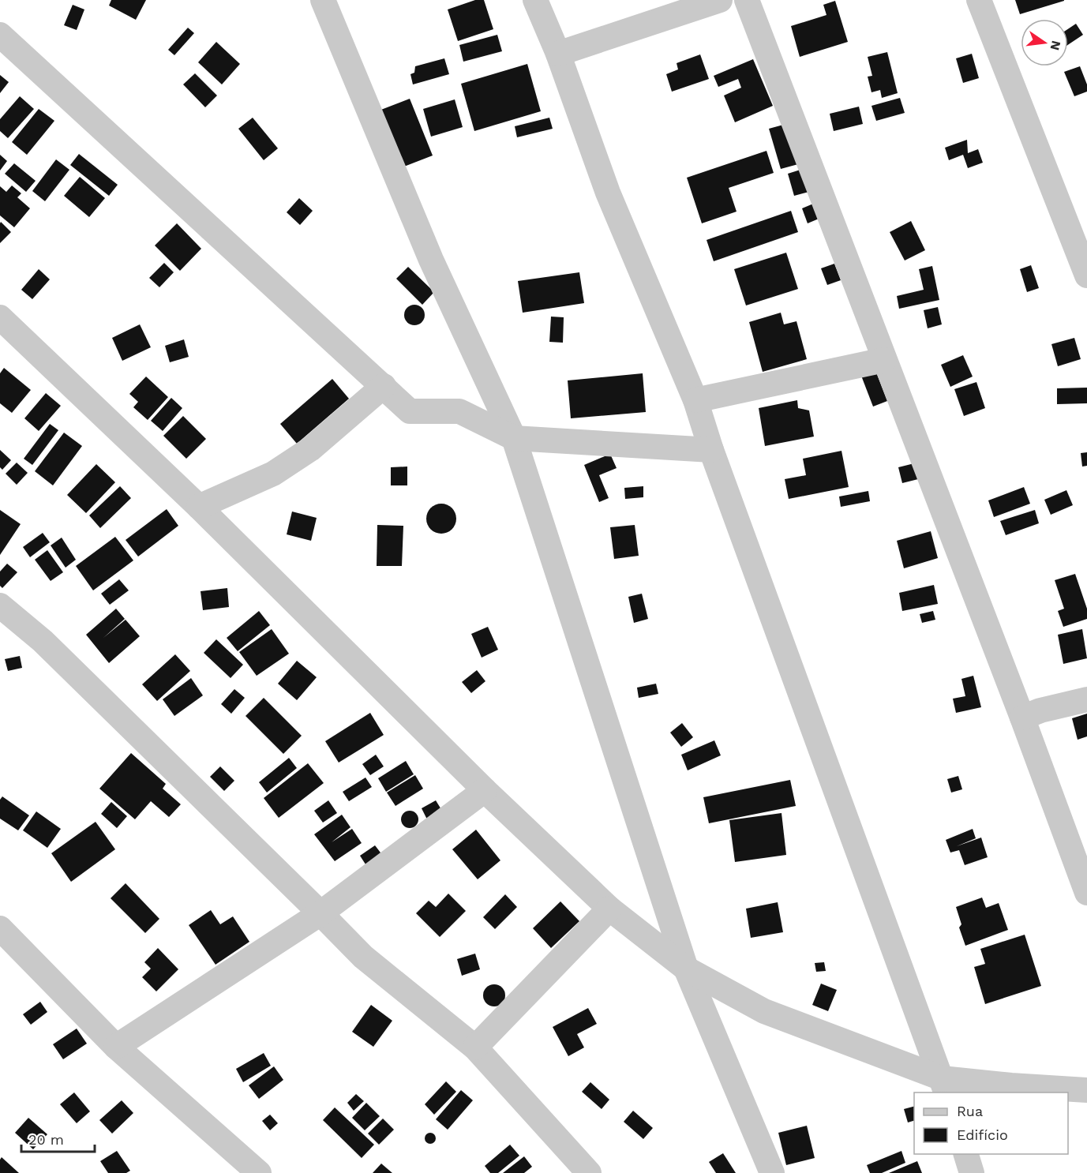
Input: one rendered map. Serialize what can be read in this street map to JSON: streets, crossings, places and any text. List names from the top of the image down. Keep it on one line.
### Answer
{"legend":["Rua","Edifício"],"scale_bar":"20 m","north":"right"}
